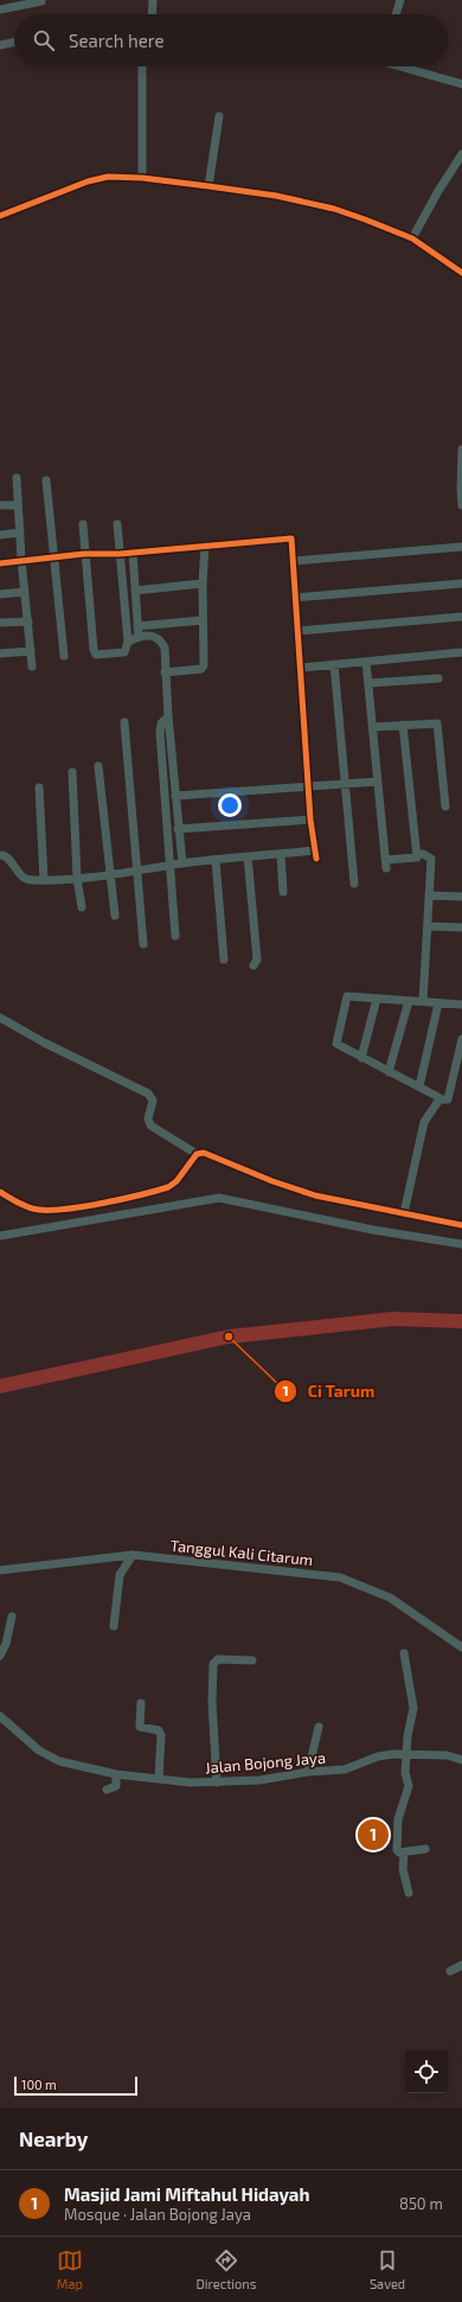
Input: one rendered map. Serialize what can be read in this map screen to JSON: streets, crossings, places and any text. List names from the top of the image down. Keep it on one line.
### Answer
{"streets":{"street":["Tanggul Kali Citarum","Jalan Bojong Jaya"]},"places":["Ci Tarum"],"scale_bar":"100 m","page":{"search":"Search here","pins":"1","scale":"100 m","heading":"Nearby","list":[{"mark":"1","name":"Masjid Jami Miftahul Hidayah","note":"Mosque · Jalan Bojong Jaya","value":"850 m"}],"nav":["Map","Directions","Saved"]}}
